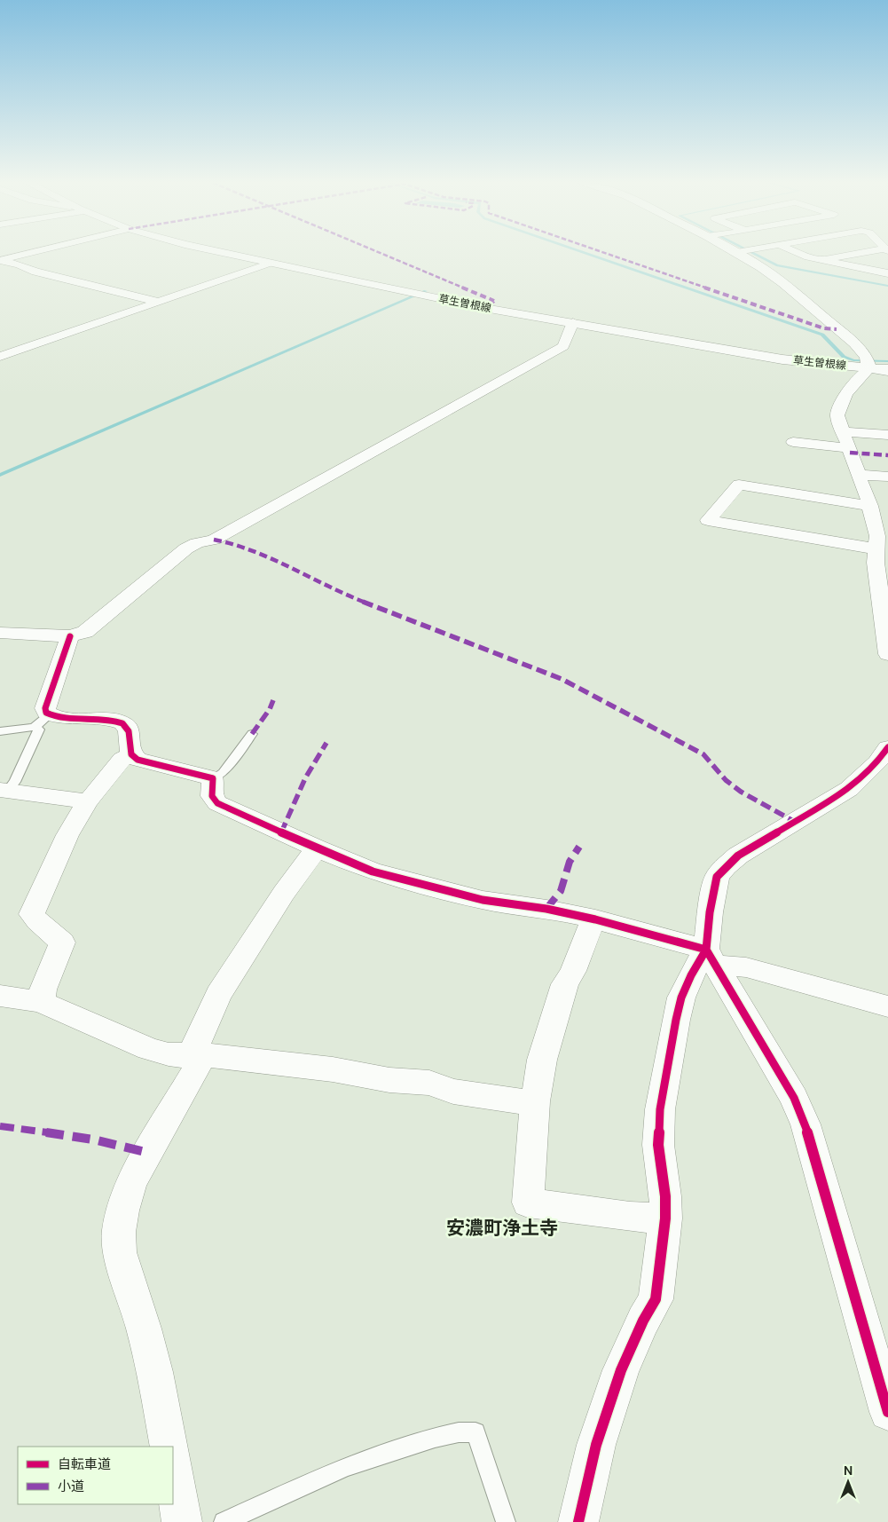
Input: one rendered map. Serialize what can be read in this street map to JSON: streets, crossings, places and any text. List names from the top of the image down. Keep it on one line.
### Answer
{"streets":{"main road":["草生曽根線"]},"districts":["安濃町浄土寺"],"legend":["自転車道","小道"],"north":"top"}
